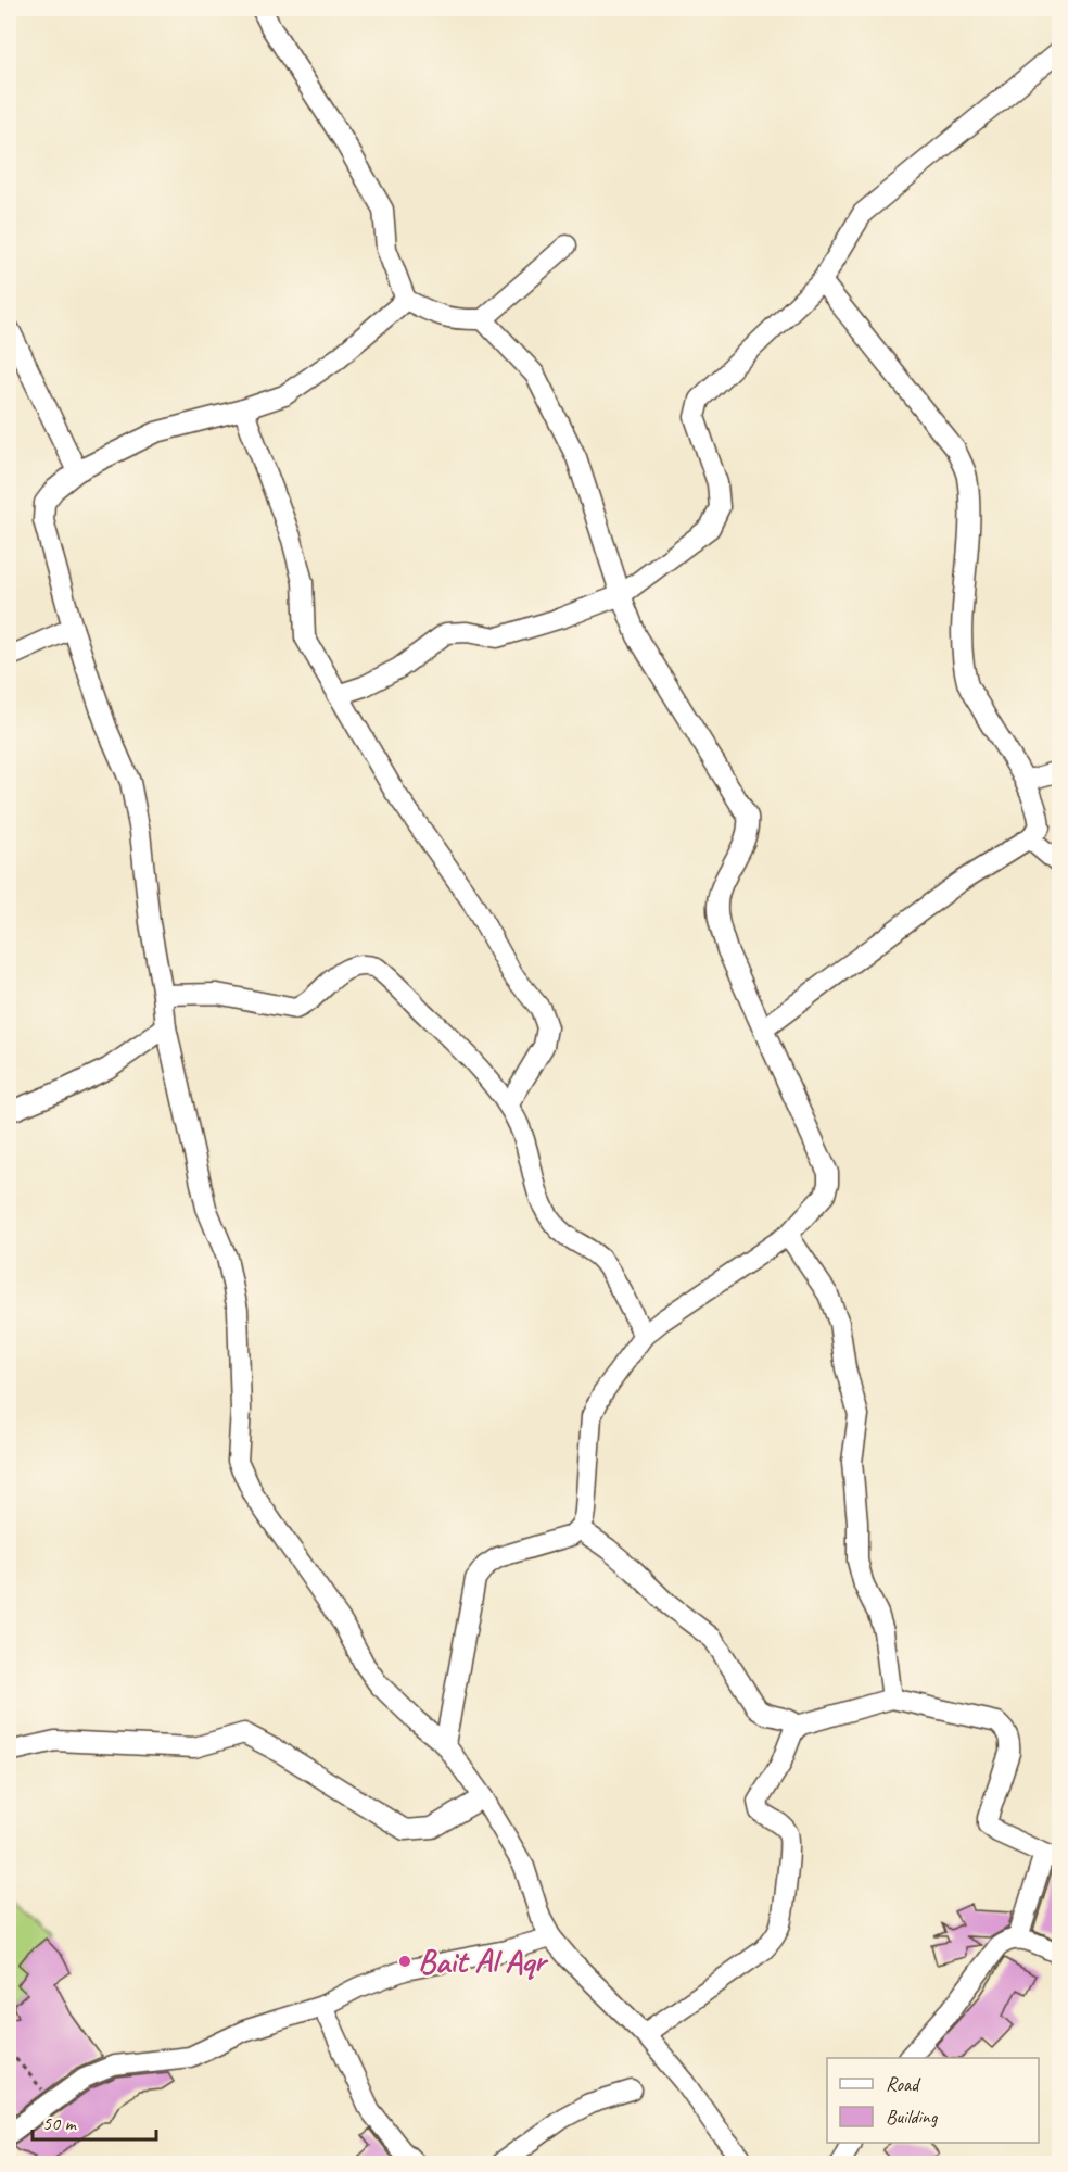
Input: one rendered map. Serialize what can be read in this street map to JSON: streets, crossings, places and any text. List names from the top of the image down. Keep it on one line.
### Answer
{"places":["Bait Al Aqr"],"legend":["Road","Building"],"scale_bar":"50 m"}
